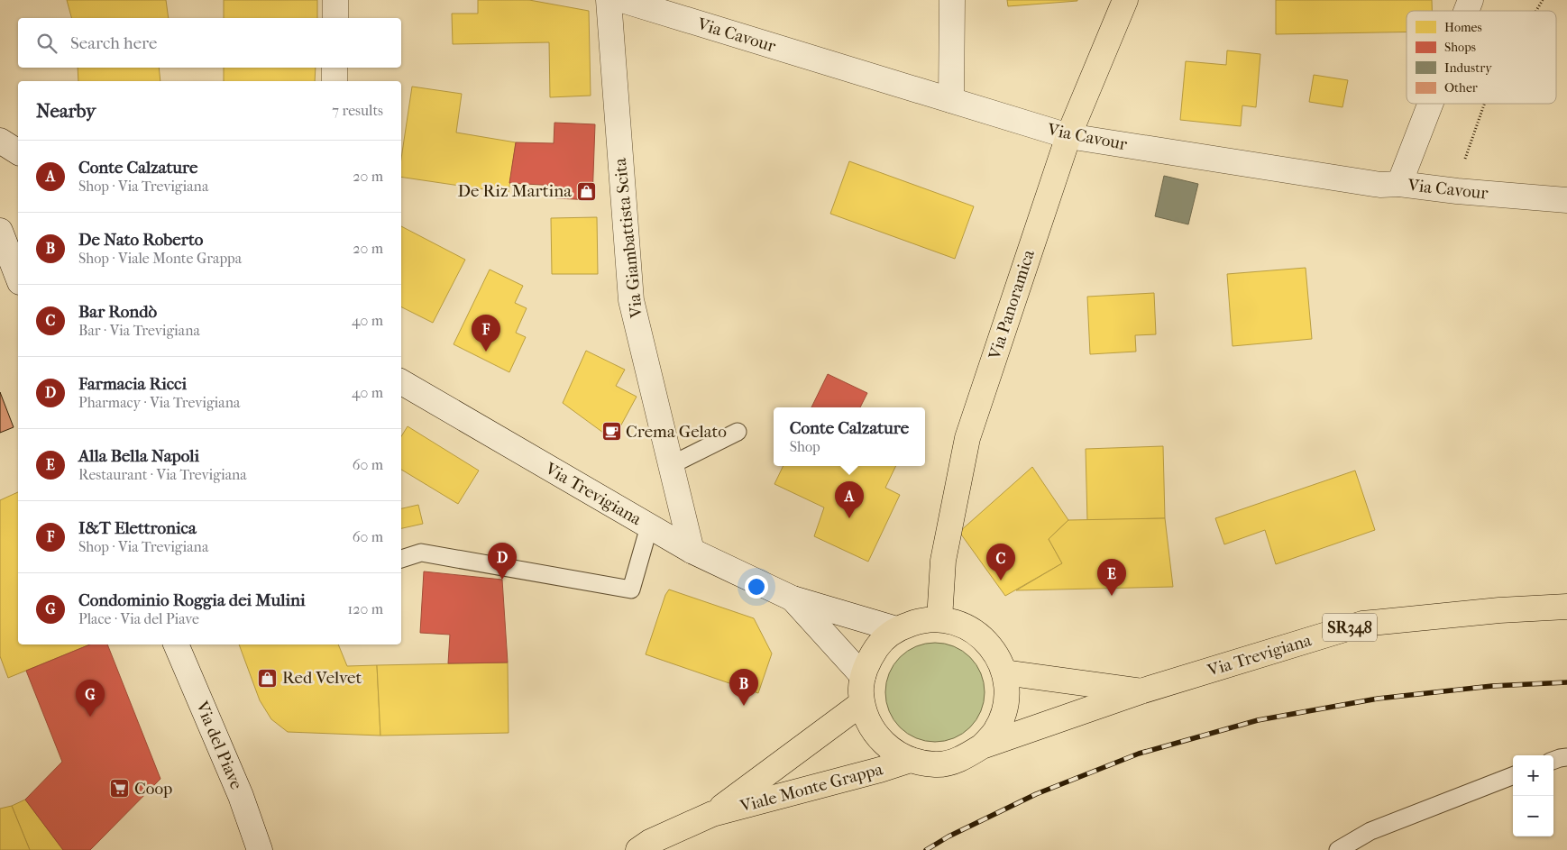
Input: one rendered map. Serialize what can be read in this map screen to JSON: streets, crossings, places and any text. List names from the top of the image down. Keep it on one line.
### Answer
{"streets":{"main road":["Via Panoramica","Via Trevigiana","SR348","Viale Monte Grappa"],"street":["Via Cavour","Via Giambattista Scita","Via del Piave"]},"crossings":[["Via Cavour","Via Panoramica"],["Via Giambattista Scita","Via Trevigiana"],["Via Panoramica","Via Trevigiana"],["Via Panoramica","Viale Monte Grappa"],["Via Trevigiana","Viale Monte Grappa"]],"places":{"shop":["De Riz Martina","Red Velvet"],"cafe":["Crema Gelato"],"supermarket":["Coop"]},"legend":["Homes","Shops","Industry","Other"],"page":{"search":"Search here","heading":["Nearby","7 results"],"list":[{"mark":"A","name":"Conte Calzature","note":"Shop · Via Trevigiana","value":"20 m"},{"mark":"B","name":"De Nato Roberto","note":"Shop · Viale Monte Grappa","value":"20 m"},{"mark":"C","name":"Bar Rondò","note":"Bar · Via Trevigiana","value":"40 m"},{"mark":"D","name":"Farmacia Ricci","note":"Pharmacy · Via Trevigiana","value":"40 m"},{"mark":"E","name":"Alla Bella Napoli","note":"Restaurant · Via Trevigiana","value":"60 m"},{"mark":"F","name":"I&T Elettronica","note":"Shop · Via Trevigiana","value":"60 m"},{"mark":"G","name":"Condominio Roggia dei Mulini","note":"Place · Via del Piave","value":"120 m"}],"pins":["F","A","D","C","E","B","G"],"popup":["Conte Calzature","Shop"],"map_buttons":["+","−"]}}
